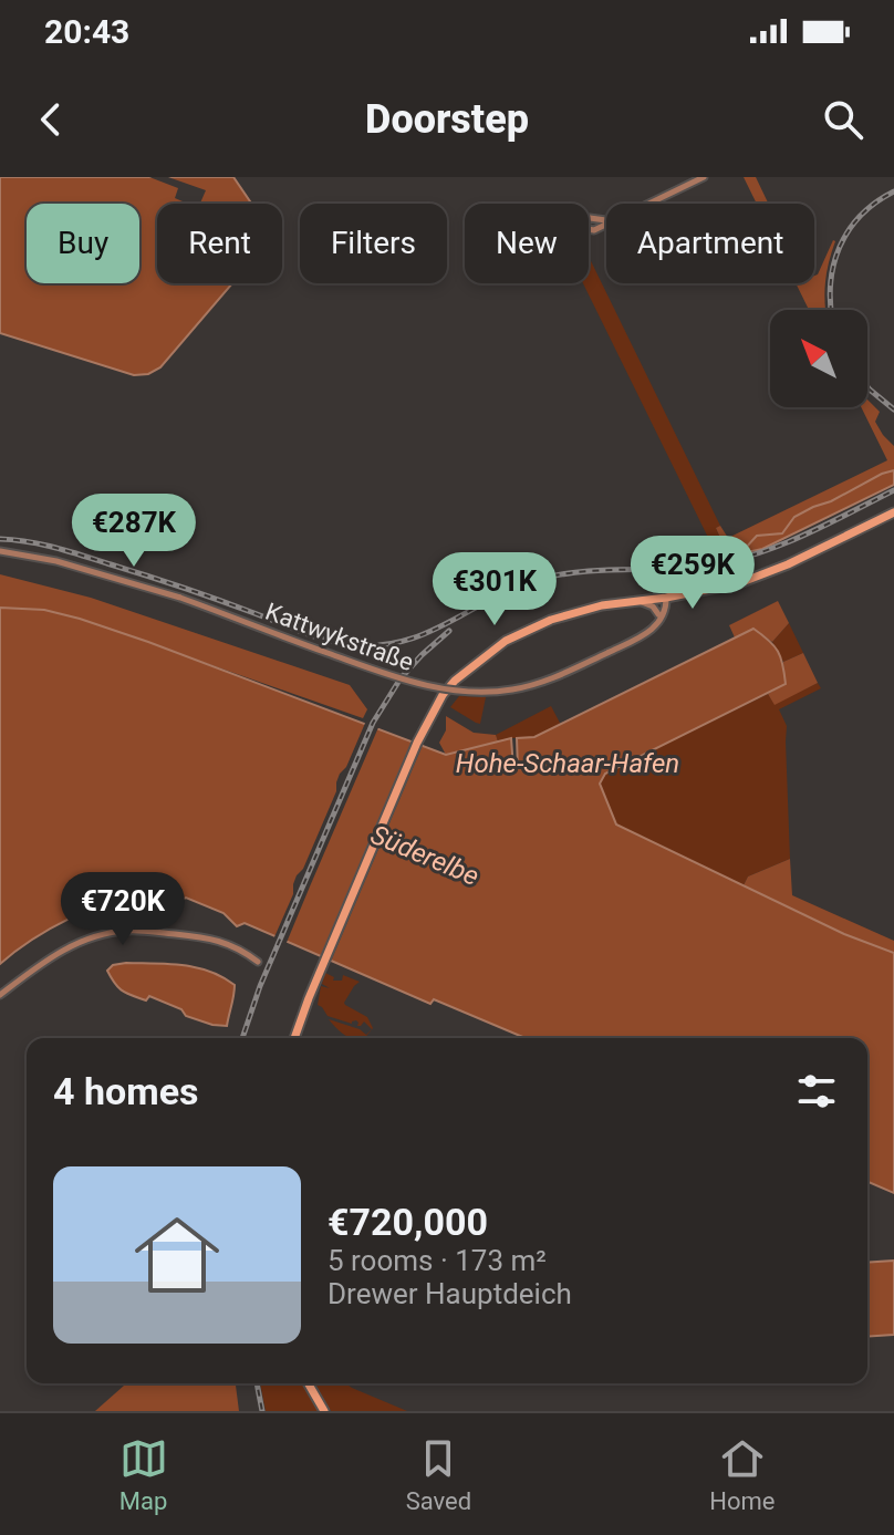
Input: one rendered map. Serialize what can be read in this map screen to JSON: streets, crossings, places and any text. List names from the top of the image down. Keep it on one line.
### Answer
{"streets":{"street":["Kattwykstraße"]},"water":["Hohe-Schaar-Hafen","Süderelbe"],"north":"top left","page":{"status":"20:43","header":"Doorstep","chip":["Buy","Rent","Filters","New","Apartment"],"price":["€287K","€259K","€301K","€720K"],"heading":"4 homes","list":[{"name":"€720,000","note":"5 rooms · 173 m² · Drewer Hauptdeich"}],"tabs":["Map","Saved","Home"]}}
